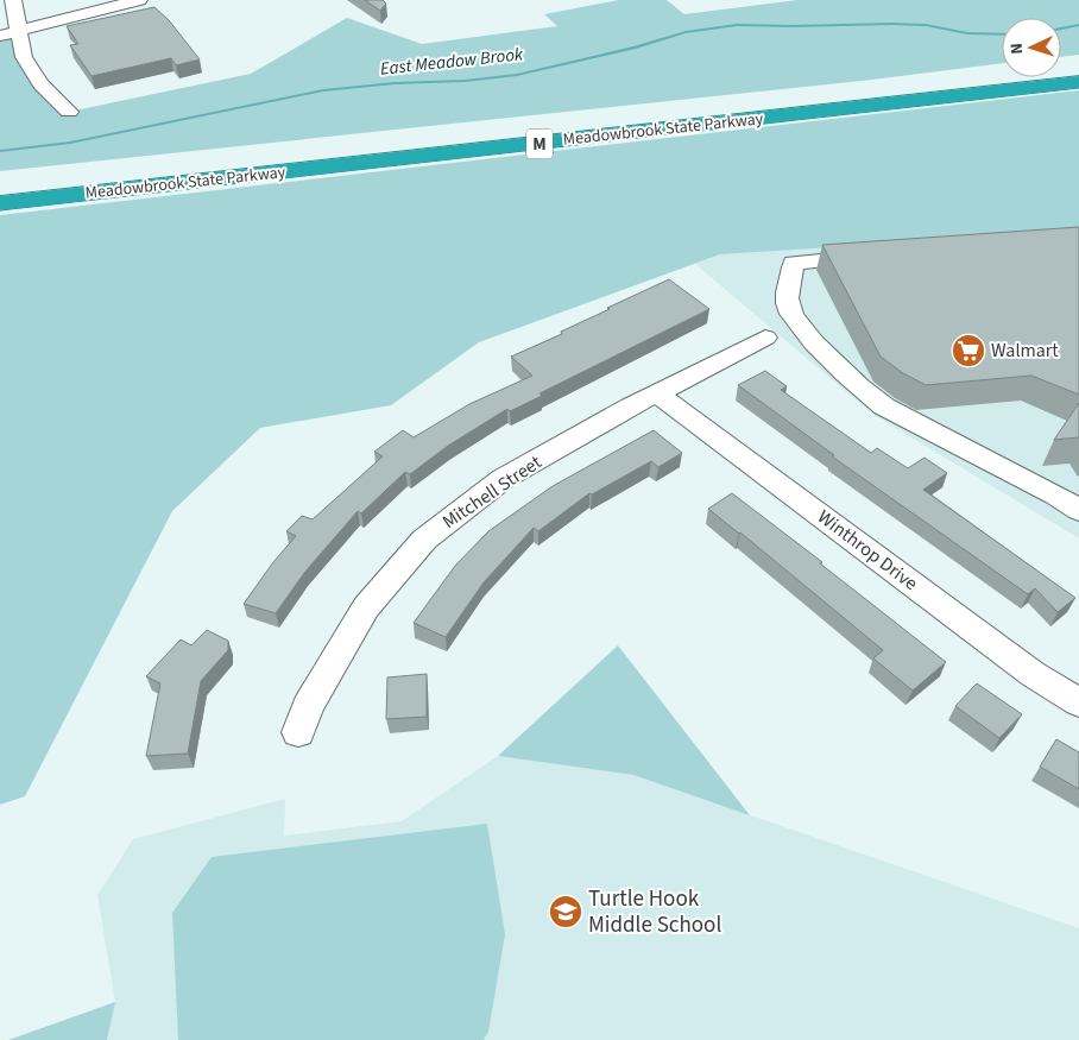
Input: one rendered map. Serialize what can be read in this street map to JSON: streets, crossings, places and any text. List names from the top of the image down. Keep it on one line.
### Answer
{"streets":{"highway":["Meadowbrook State Parkway","M"],"street":["Mitchell Street","Winthrop Drive"]},"crossings":[["Mitchell Street","Winthrop Drive"]],"water":["East Meadow Brook"],"places":{"supermarket":["Walmart"],"school or university":["Turtle Hook Middle School"]},"north":"left"}
